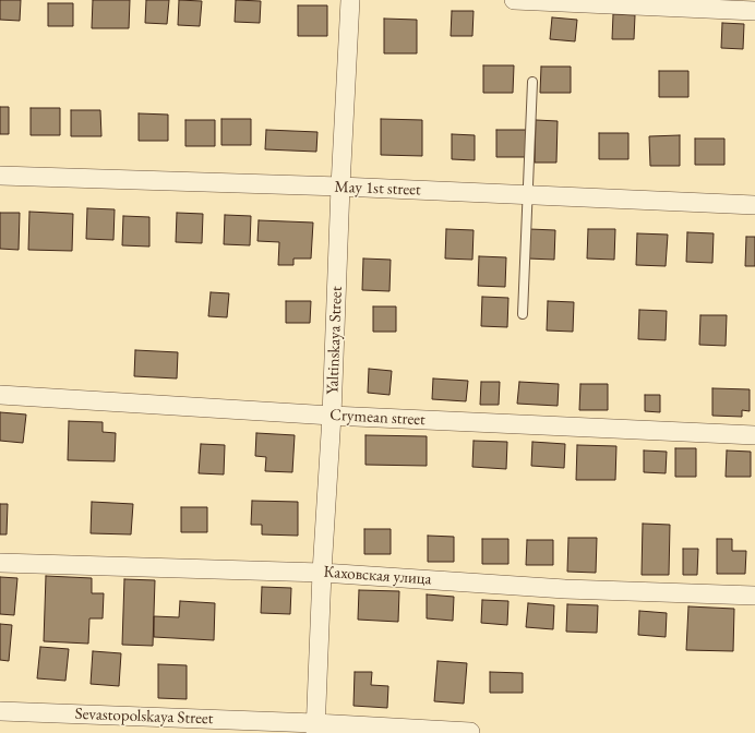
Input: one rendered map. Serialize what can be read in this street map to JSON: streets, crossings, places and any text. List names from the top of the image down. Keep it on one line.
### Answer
{"streets":{"street":["May 1st street","Yaltinskaya Street","Crymean street","Каховская улица","Sevastopolskaya Street"]},"crossings":[["May 1st street","Yaltinskaya Street"],["Yaltinskaya Street","Crymean street"],["Yaltinskaya Street","Каховская улица"],["Yaltinskaya Street","Sevastopolskaya Street"]]}
